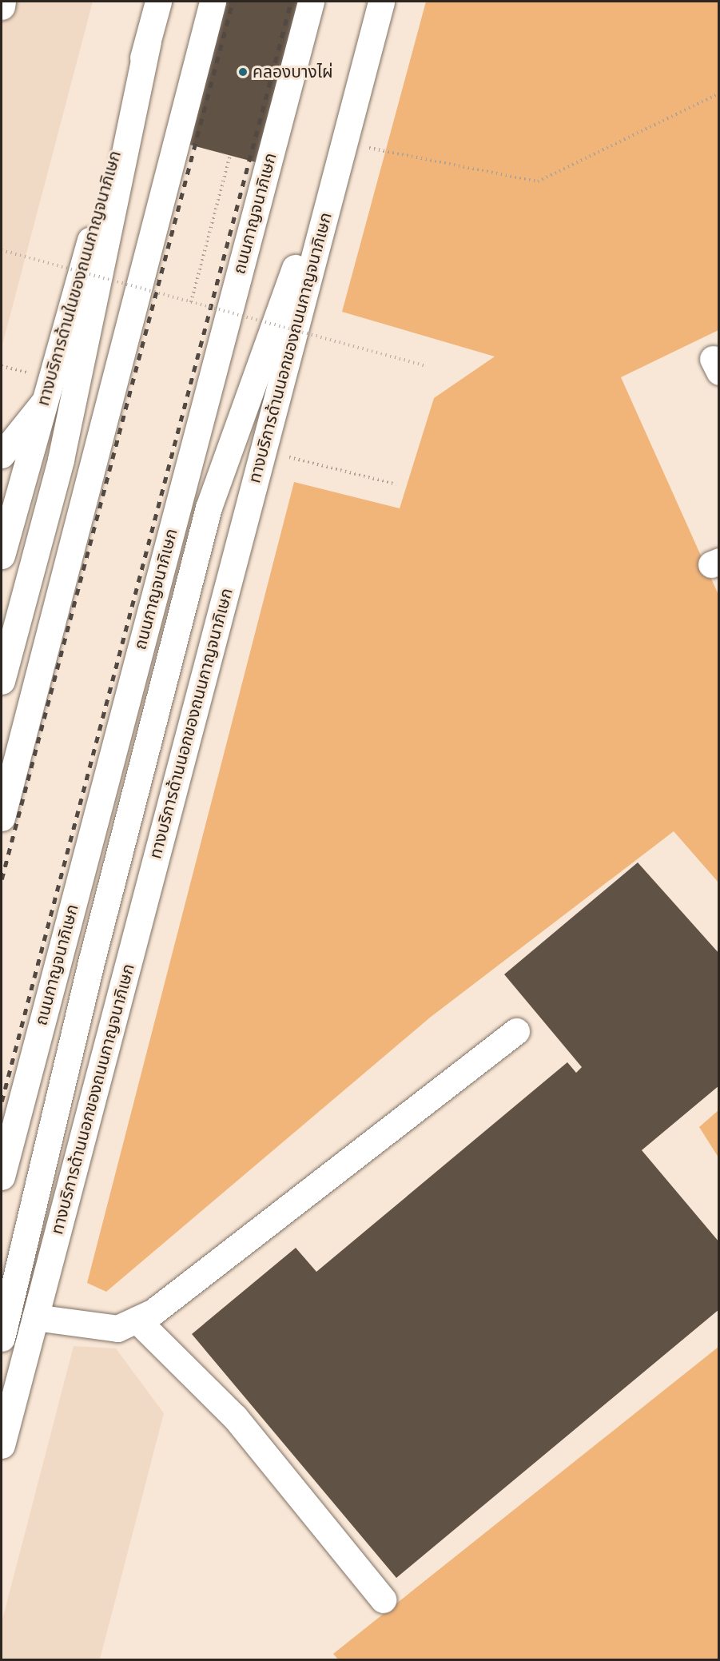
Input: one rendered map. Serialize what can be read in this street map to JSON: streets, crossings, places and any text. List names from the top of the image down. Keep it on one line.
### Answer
{"streets":{"main road":["ถนนกาญจนาภิเษก","ทางบริการด้านในของถนนกาญจนาภิเษก","ทางบริการด้านนอกของถนนกาญจนาภิเษก"]},"places":["คลองบางไผ่"]}
